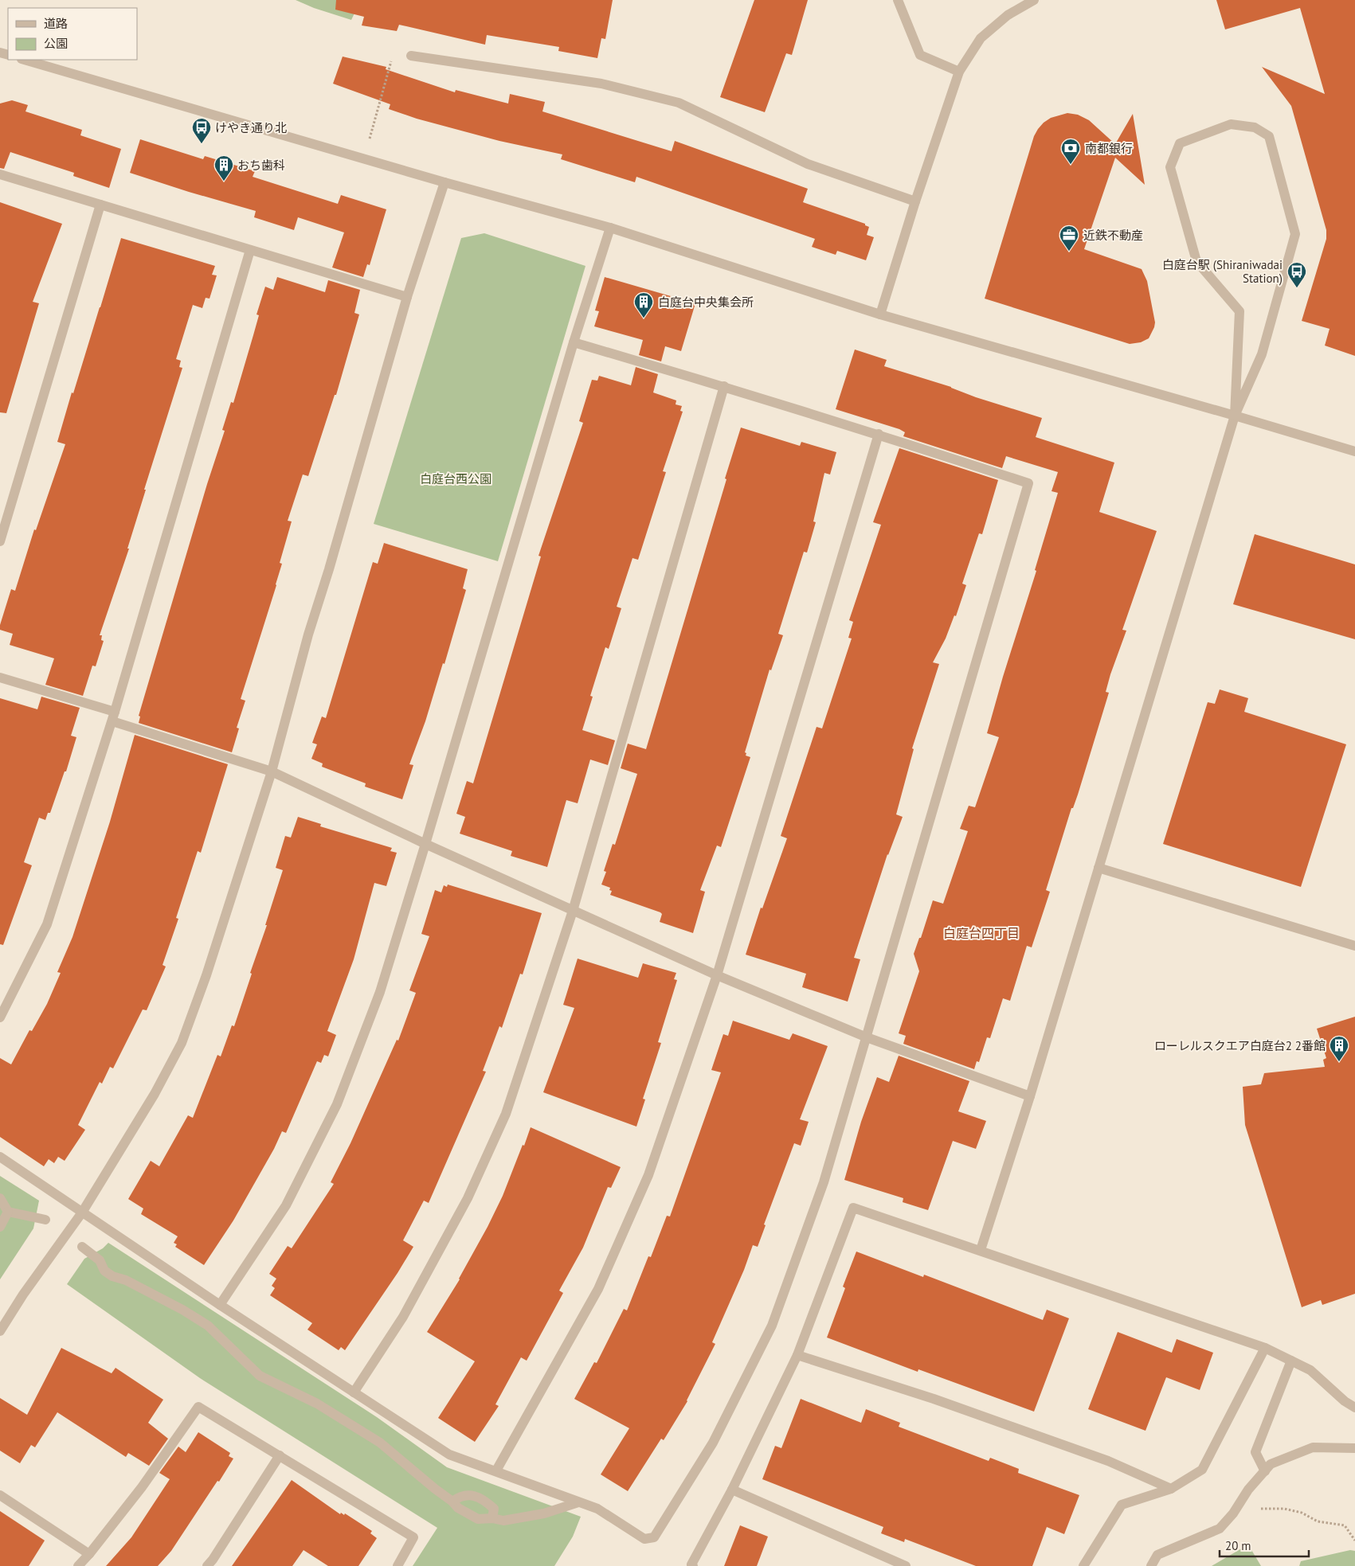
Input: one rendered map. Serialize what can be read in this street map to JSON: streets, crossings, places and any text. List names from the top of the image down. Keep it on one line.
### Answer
{"districts":["白庭台四丁目"],"parks":["白庭台西公園"],"places":{"bus stop":["けやき通り北","白庭台駅 (Shiraniwadai Station)"],"bank":["南都銀行"],"building":["おち歯科","白庭台中央集会所","ローレルスクエア白庭台2 2番館"],"office":["近鉄不動産"]},"legend":["道路","公園"],"scale_bar":"20 m"}
